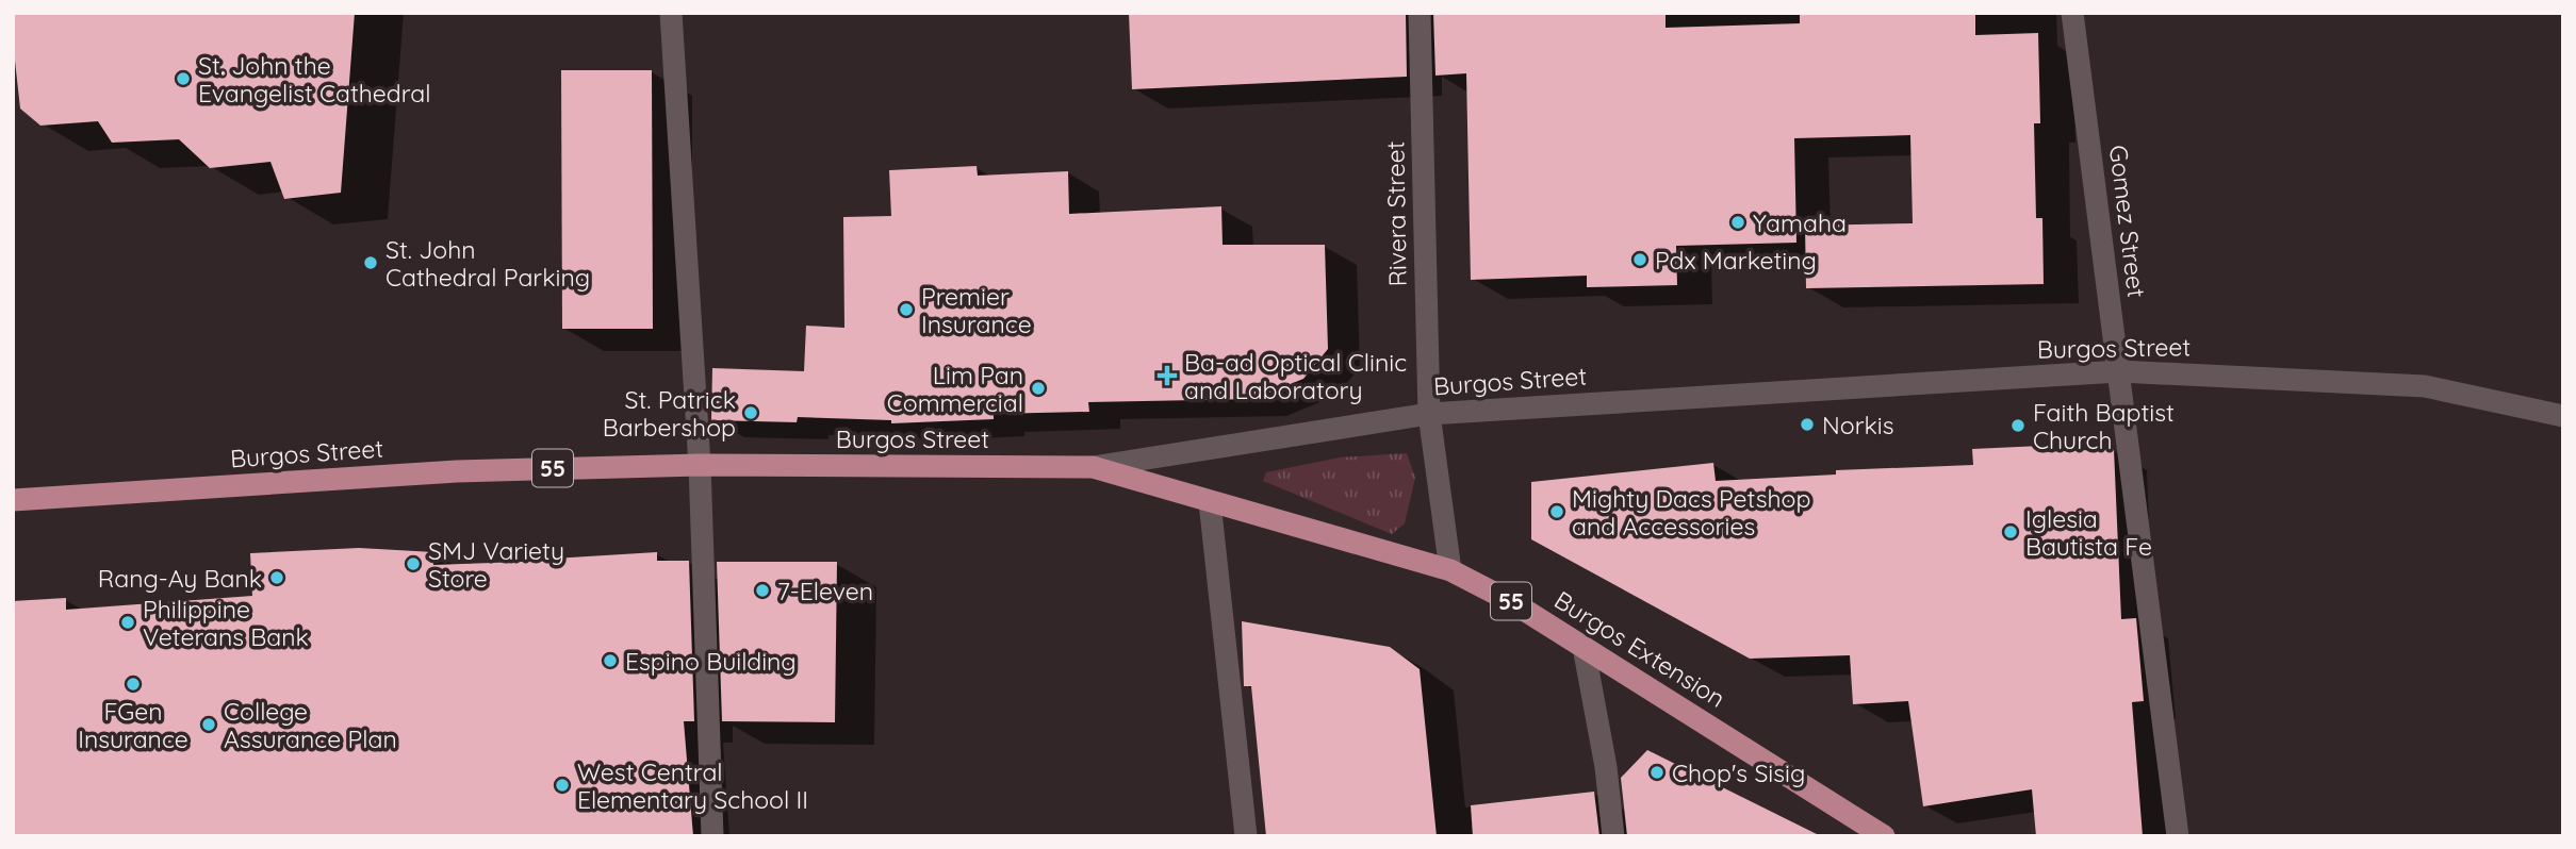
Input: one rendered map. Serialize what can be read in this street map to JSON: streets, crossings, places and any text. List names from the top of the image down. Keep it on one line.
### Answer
{"streets":{"main road":["Burgos Street","55","Burgos Extension"],"street":["Rivera Street","Gomez Street"]},"crossings":[["Rivera Street","Burgos Street"],["Rivera Street","Burgos Extension"],["Gomez Street","Burgos Street"],["Burgos Street","Burgos Extension"]],"places":{"other":["St. John the Evangelist Cathedral","Yamaha","Pdx Marketing","St. John Cathedral Parking","Premier Insurance","Lim Pan Commercial","St. Patrick Barbershop","Norkis","Faith Baptist Church","Mighty Dacs Petshop and Accessories","Iglesia Bautista Fe","SMJ Variety Store","Rang-Ay Bank","7-Eleven","Philippine Veterans Bank","Espino Building","FGen Insurance","College Assurance Plan","Chop's Sisig","West Central Elementary School II"],"health":["Ba-ad Optical Clinic and Laboratory"]}}
